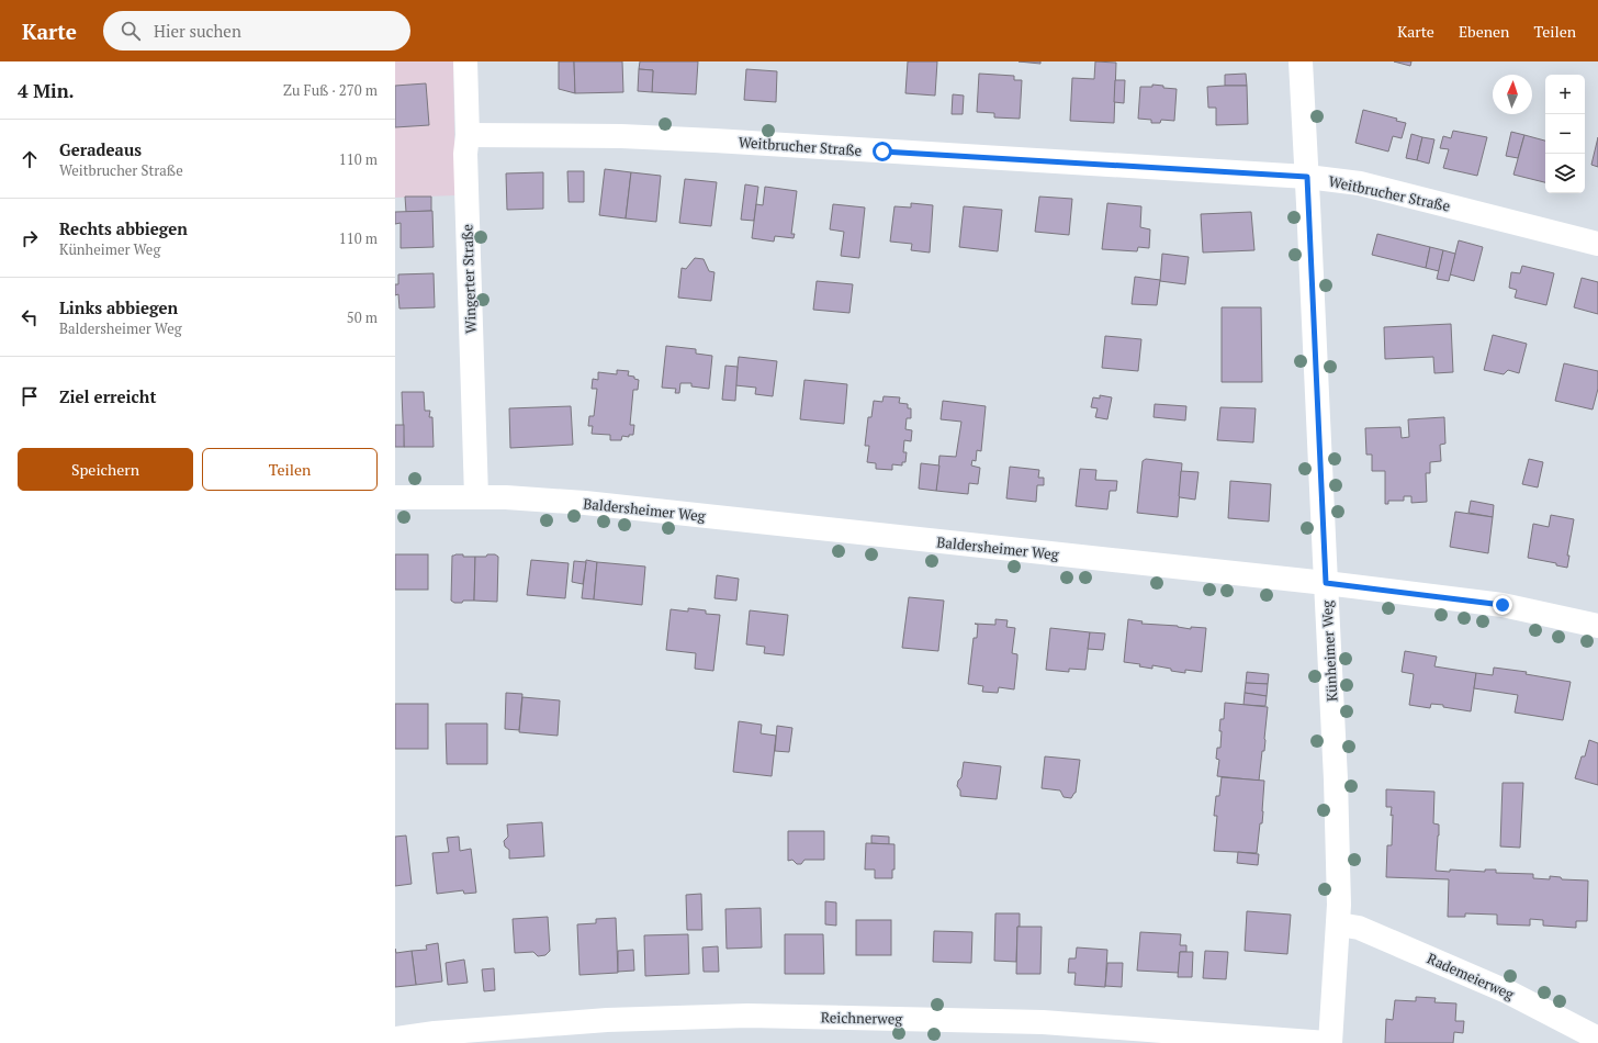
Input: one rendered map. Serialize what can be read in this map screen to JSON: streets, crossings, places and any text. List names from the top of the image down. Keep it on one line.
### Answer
{"streets":{"street":["Weitbrucher Straße","Wingerter Straße","Baldersheimer Weg","Künheimer Weg","Rademeierweg","Reichnerweg"]},"crossings":[["Weitbrucher Straße","Wingerter Straße"],["Weitbrucher Straße","Künheimer Weg"],["Wingerter Straße","Baldersheimer Weg"],["Baldersheimer Weg","Künheimer Weg"],["Künheimer Weg","Rademeierweg"],["Künheimer Weg","Reichnerweg"]],"north":"top","page":{"header":"Karte","search":"Hier suchen","nav":["Karte","Ebenen","Teilen"],"heading":["4 Min.","Zu Fuß · 270 m"],"map_buttons":["+","−"],"list":[["Geradeaus","Weitbrucher Straße","110 m"],["Rechts abbiegen","Künheimer Weg","110 m"],["Links abbiegen","Baldersheimer Weg","50 m"],"Ziel erreicht"],"buttons":["Speichern","Teilen"]}}
